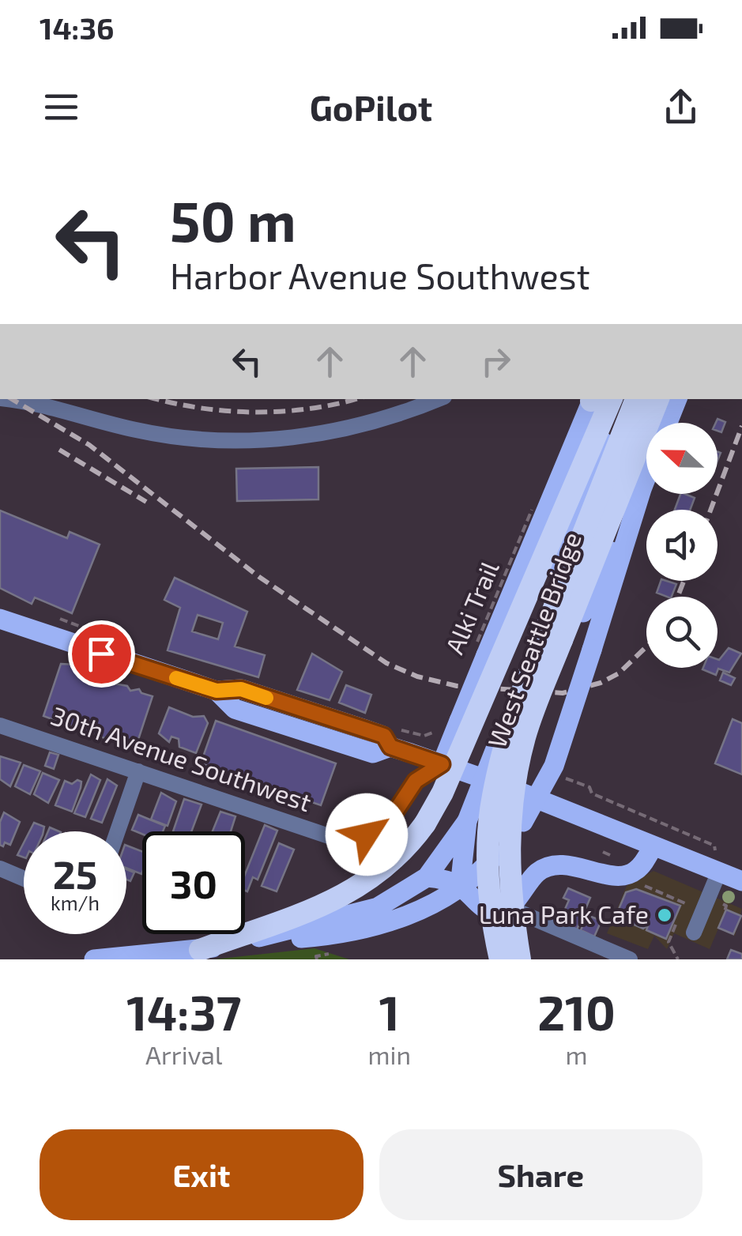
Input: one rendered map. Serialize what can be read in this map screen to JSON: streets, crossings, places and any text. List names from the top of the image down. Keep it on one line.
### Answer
{"streets":{"highway":["West Seattle Bridge"],"street":["30th Avenue Southwest"],"path":["Alki Trail"]},"places":["Luna Park Cafe"],"north":"left","page":{"status":"14:36","header":"GoPilot","turn":["50 m","Harbor Avenue Southwest"],"speed":"25 km/h","limit":"30","eta":["14:37","Arrival","1","min","210","m"],"buttons":["Exit","Share"]}}
